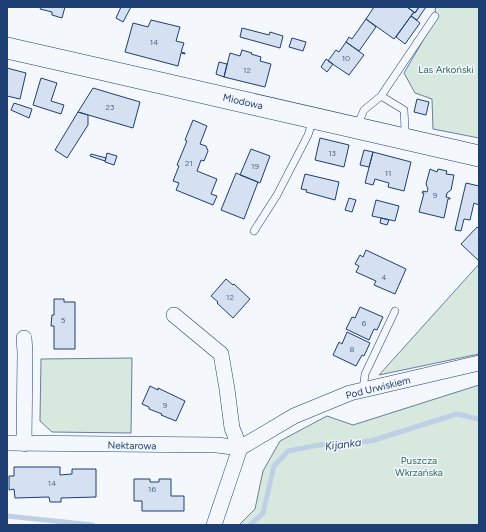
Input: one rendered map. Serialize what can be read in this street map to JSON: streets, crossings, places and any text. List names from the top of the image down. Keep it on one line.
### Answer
{"streets":{"street":["Miodowa","Pod Urwiskiem","Nektarowa"]},"crossings":[["Pod Urwiskiem","Nektarowa"]],"water":["Kijanka"],"parks":["Las Arkoński","Puszcza Wkrzańska"],"house_numbers":["14","10","12","23","13","21","19","11","9","4","12","5","6","8","9","14","16"]}
